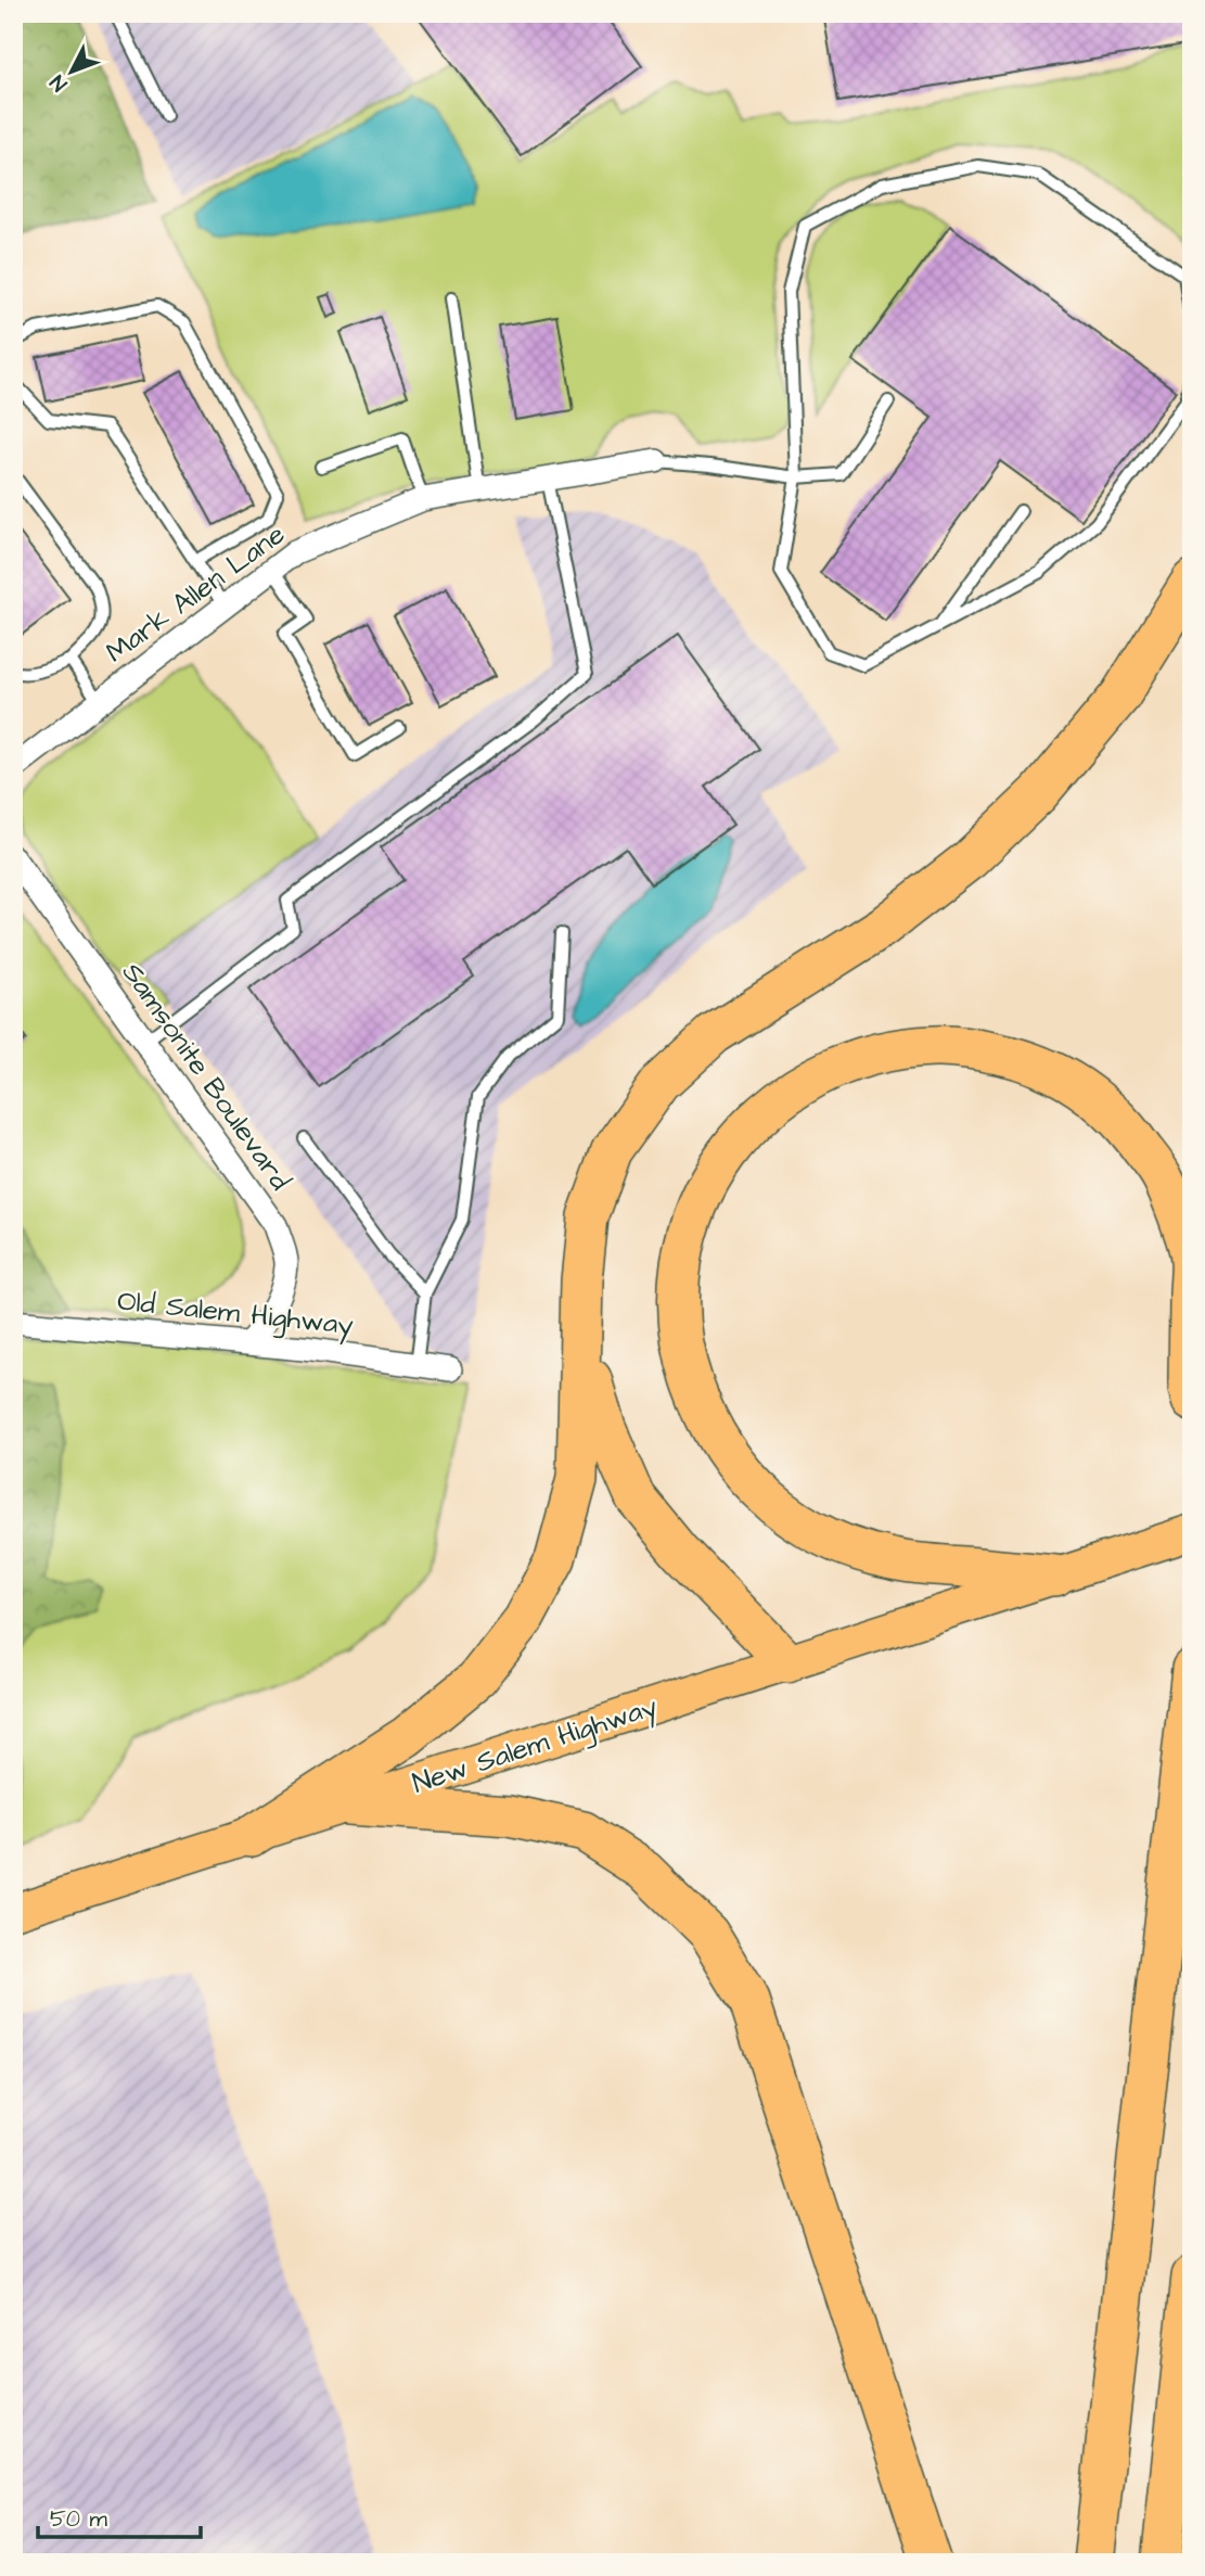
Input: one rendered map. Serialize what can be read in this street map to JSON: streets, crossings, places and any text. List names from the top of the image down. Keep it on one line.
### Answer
{"streets":{"main road":["New Salem Highway"],"street":["Mark Allen Lane","Samsonite Boulevard","Old Salem Highway"]},"crossings":[["Samsonite Boulevard","Old Salem Highway"]],"scale_bar":"50 m","north":"bottom left"}
